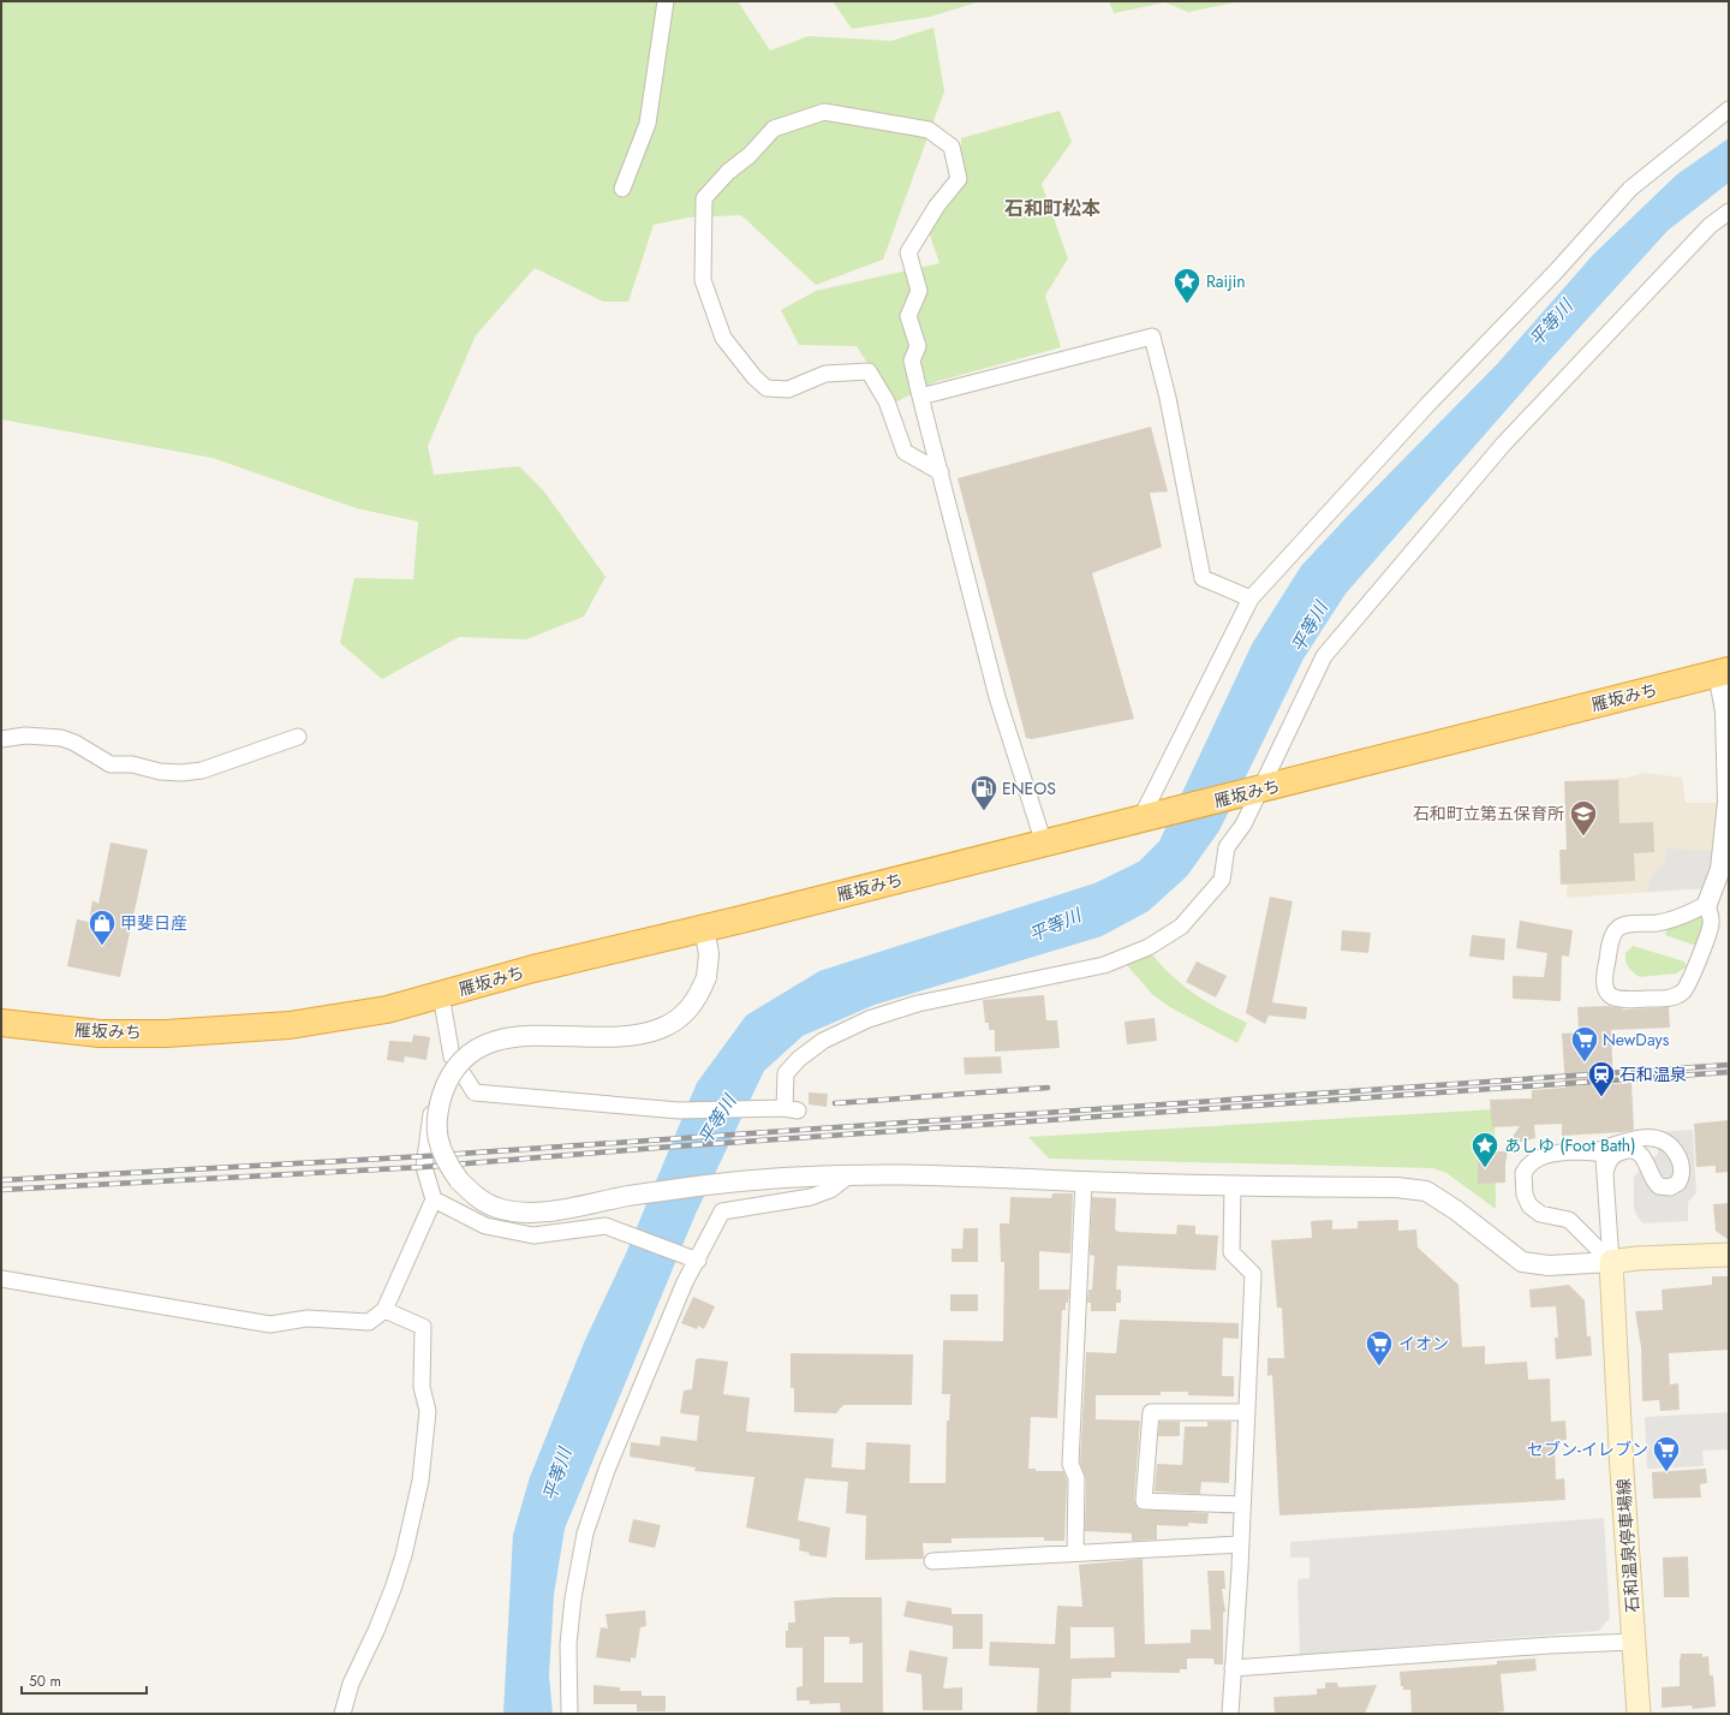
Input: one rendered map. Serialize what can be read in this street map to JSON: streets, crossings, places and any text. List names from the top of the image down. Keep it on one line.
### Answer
{"streets":{"highway":["雁坂みち"],"main road":["石和温泉停車場線"]},"districts":["石和町松本"],"water":["平等川"],"places":{"place":["Raijin","あしゆ (Foot Bath)"],"fuel station":["ENEOS"],"school or university":["石和町立第五保育所"],"shop":["甲斐日産"],"supermarket":["NewDays","イオン","セブン-イレブン"],"station":["石和温泉"]},"scale_bar":"50 m"}
